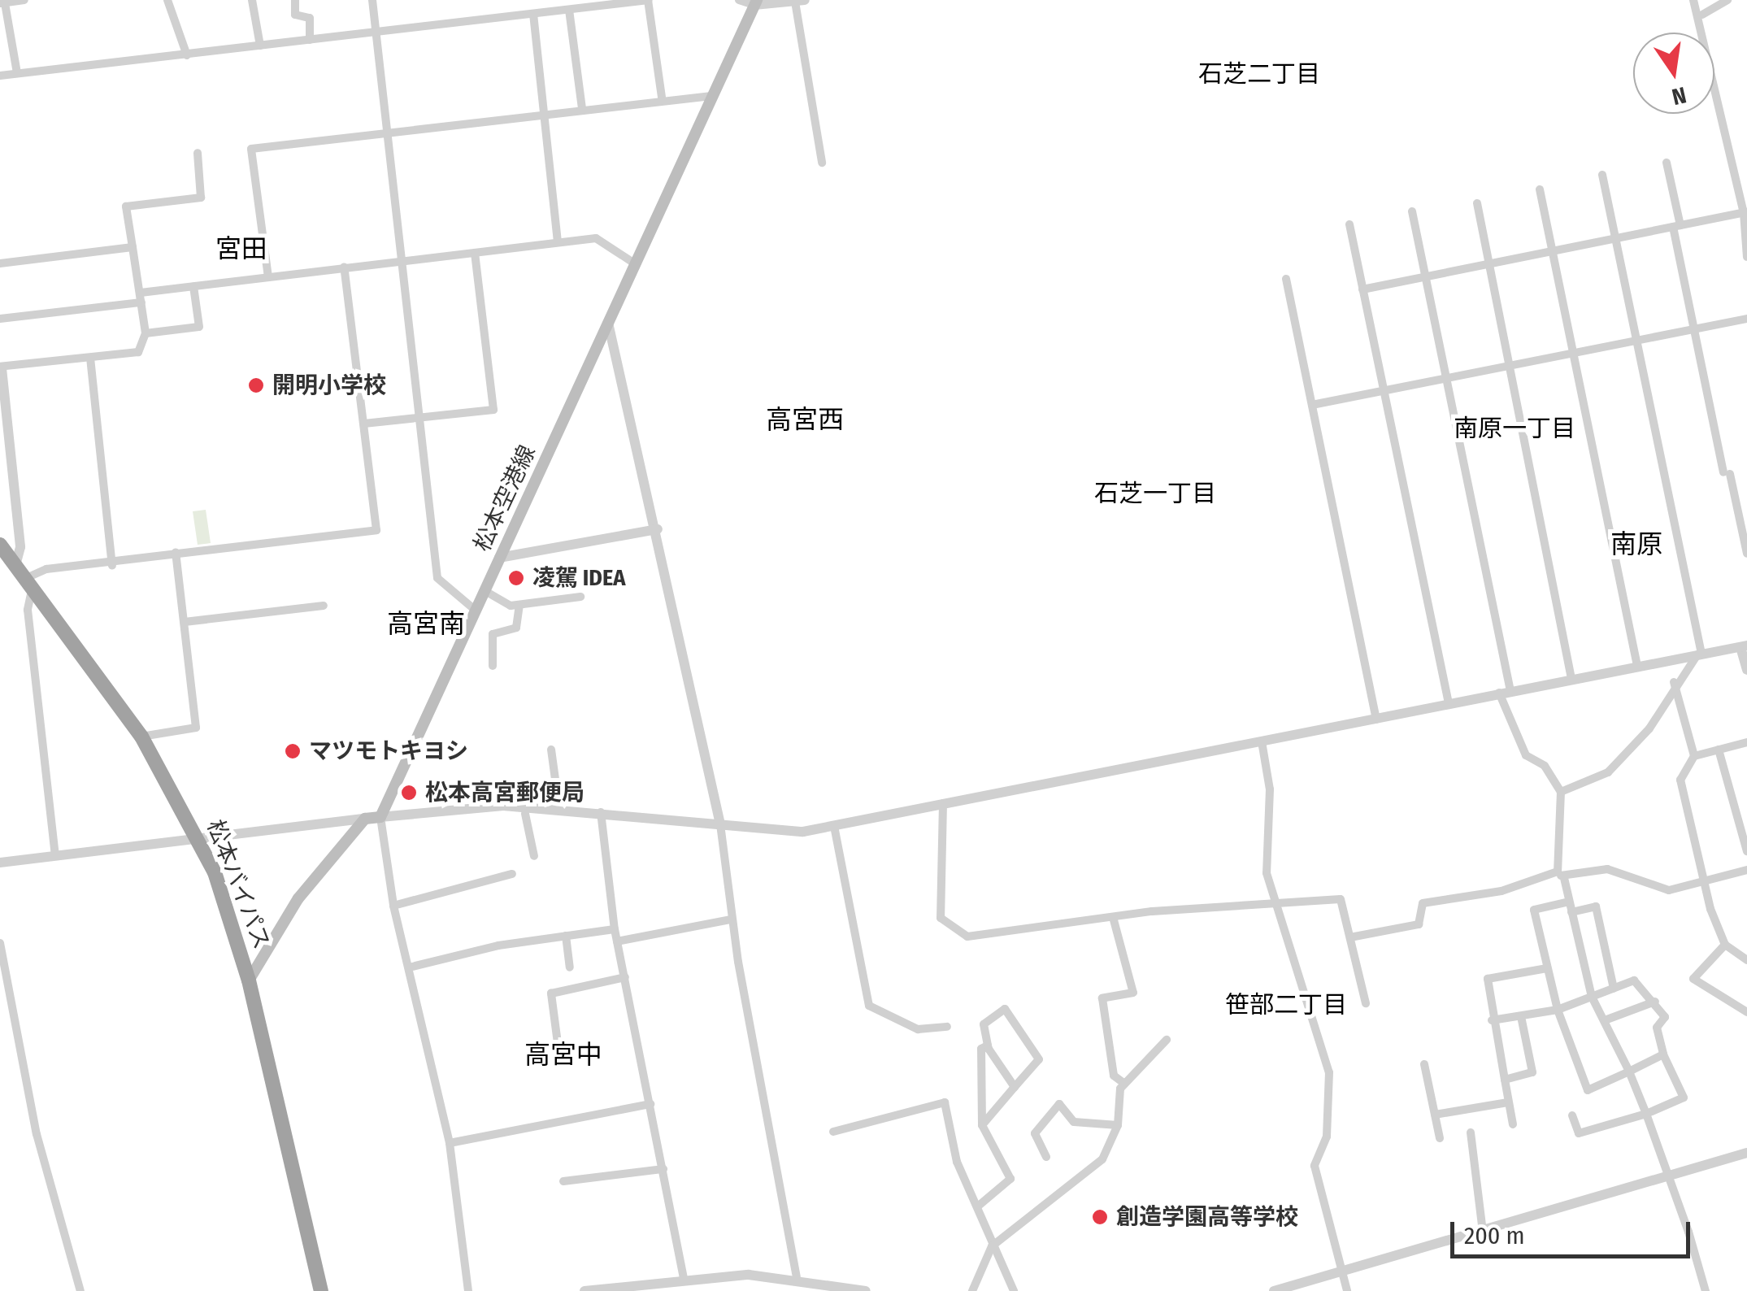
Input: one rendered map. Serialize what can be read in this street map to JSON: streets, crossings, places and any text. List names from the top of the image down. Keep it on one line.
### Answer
{"streets":{"highway":["松本バイパス"],"main road":["松本空港線"]},"districts":["石芝二丁目","宮田","高宮西","南原一丁目","石芝一丁目","南原","高宮南","笹部二丁目","高宮中"],"places":["開明小学校","凌駕 IDEA","マツモトキヨシ","松本高宮郵便局","創造学園高等学校"],"scale_bar":"200 m","north":"bottom"}
